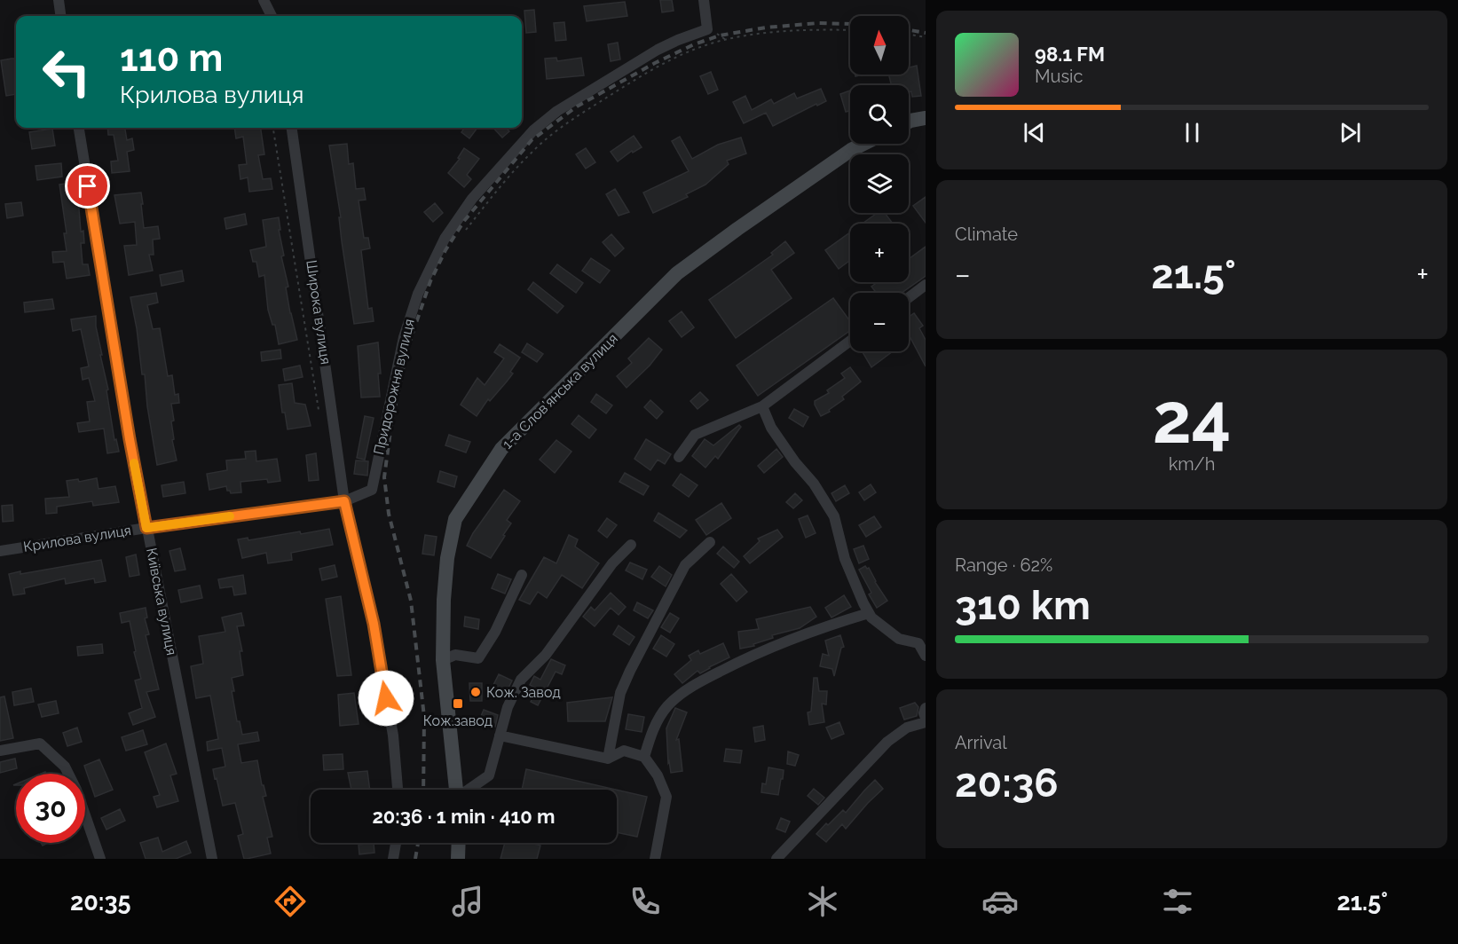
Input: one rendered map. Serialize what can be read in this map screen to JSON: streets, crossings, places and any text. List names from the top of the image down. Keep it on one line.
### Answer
{"streets":{"street":["Широка вулиця","Придорожня вулиця","1-а Слов’янська вулиця","Крилова вулиця","Київська вулиця"]},"crossings":[["Широка вулиця","Придорожня вулиця"],["Широка вулиця","Крилова вулиця"],["Придорожня вулиця","Крилова вулиця"],["Крилова вулиця","Київська вулиця"]],"places":{"other":["Кож. Завод"],"transit":["Кож.завод"]},"north":"top","page":{"map_buttons":["+","−"],"turn":["110 m","Крилова вулиця"],"song":["98.1 FM","Music"],"tile":["Climate",["24","km/h"],["Range · 62%","310 km"],["Arrival","20:36"]],"heat":["−","21.5°","+"],"limit":"30","trip":"20:36 · 1 min · 410 m","tabs":["20:35","21.5°"]}}
